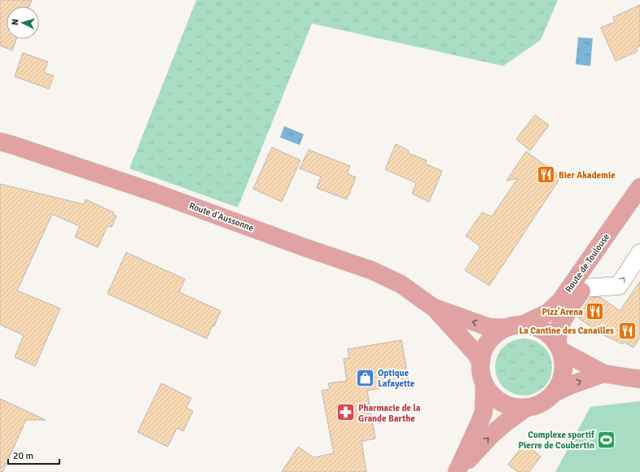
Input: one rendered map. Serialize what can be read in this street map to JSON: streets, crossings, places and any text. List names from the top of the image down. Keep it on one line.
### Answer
{"streets":{"main road":["Route d'Aussonne","Route de Toulouse"]},"crossings":[["Route d'Aussonne","Route de Toulouse"]],"places":{"restaurant":["Bier Akademie","Pizz'Arena","La Cantine des Canailles"],"shop":["Optique Lafayette"],"pharmacy":["Pharmacie de la Grande Barthe"],"sports":["Complexe sportif Pierre de Coubertin"]},"scale_bar":"20 m","north":"left"}
